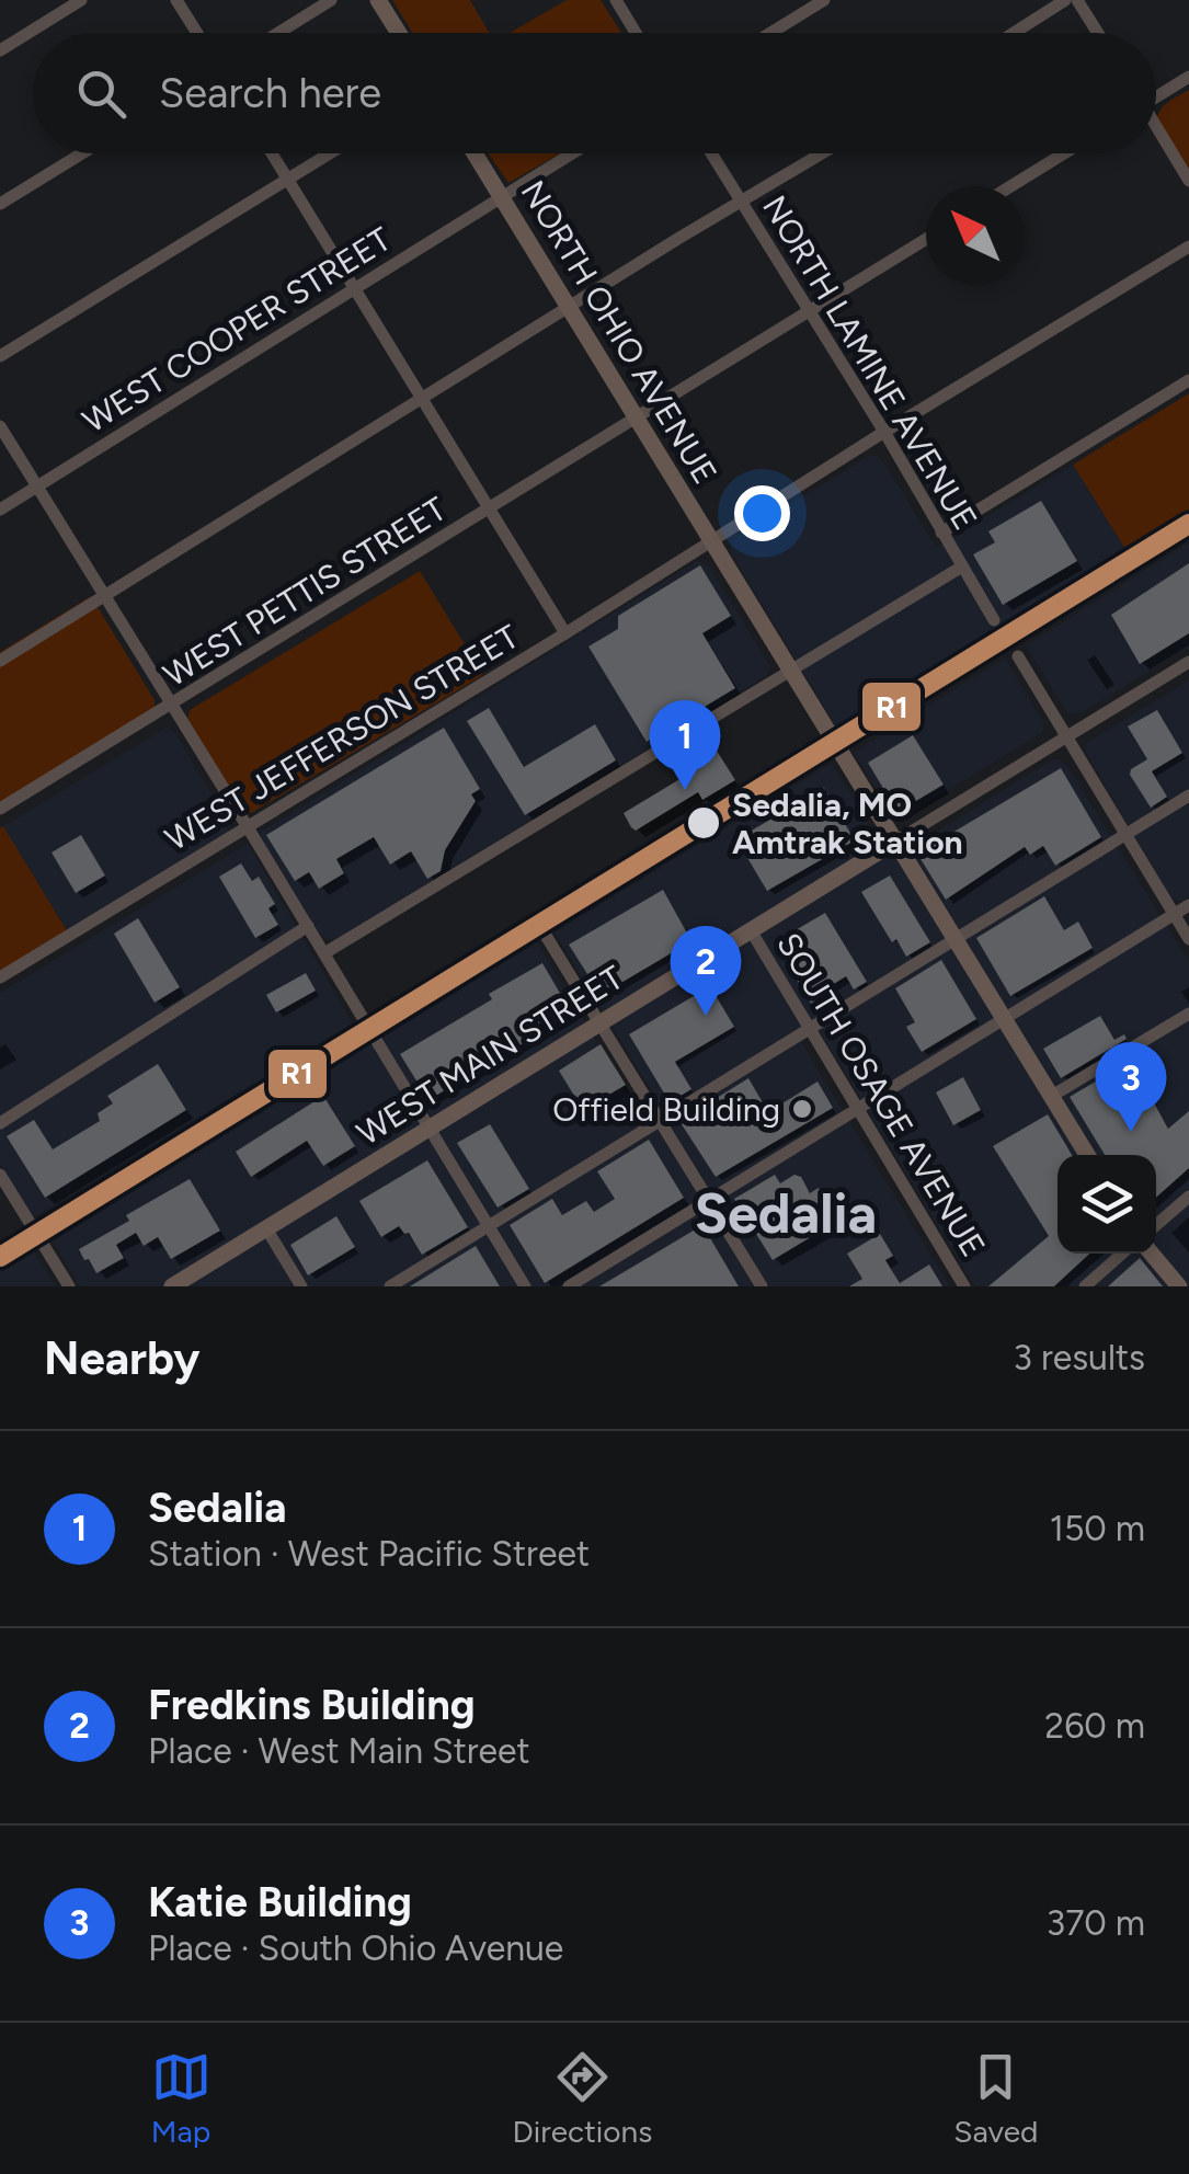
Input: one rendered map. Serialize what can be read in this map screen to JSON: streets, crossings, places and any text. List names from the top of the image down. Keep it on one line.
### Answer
{"streets":{"main road":["NORTH OHIO AVENUE","WEST MAIN STREET"],"street":["WEST COOPER STREET","NORTH LAMINE AVENUE","WEST PETTIS STREET","WEST JEFFERSON STREET","SOUTH OSAGE AVENUE"]},"crossings":[["WEST COOPER STREET","NORTH OHIO AVENUE"],["NORTH OHIO AVENUE","WEST PETTIS STREET"],["NORTH OHIO AVENUE","WEST JEFFERSON STREET"],["NORTH OHIO AVENUE","WEST MAIN STREET"],["NORTH LAMINE AVENUE","WEST PETTIS STREET"],["NORTH LAMINE AVENUE","WEST JEFFERSON STREET"],["WEST MAIN STREET","SOUTH OSAGE AVENUE"]],"districts":["Sedalia"],"places":["Sedalia, MO Amtrak Station","Offield Building"],"lines":["transit line R1"],"north":"top left","page":{"search":"Search here","pins":["1","2","3"],"heading":["Nearby","3 results"],"list":[{"mark":"1","name":"Sedalia","note":"Station · West Pacific Street","value":"150 m"},{"mark":"2","name":"Fredkins Building","note":"Place · West Main Street","value":"260 m"},{"mark":"3","name":"Katie Building","note":"Place · South Ohio Avenue","value":"370 m"}],"nav":["Map","Directions","Saved"]}}
